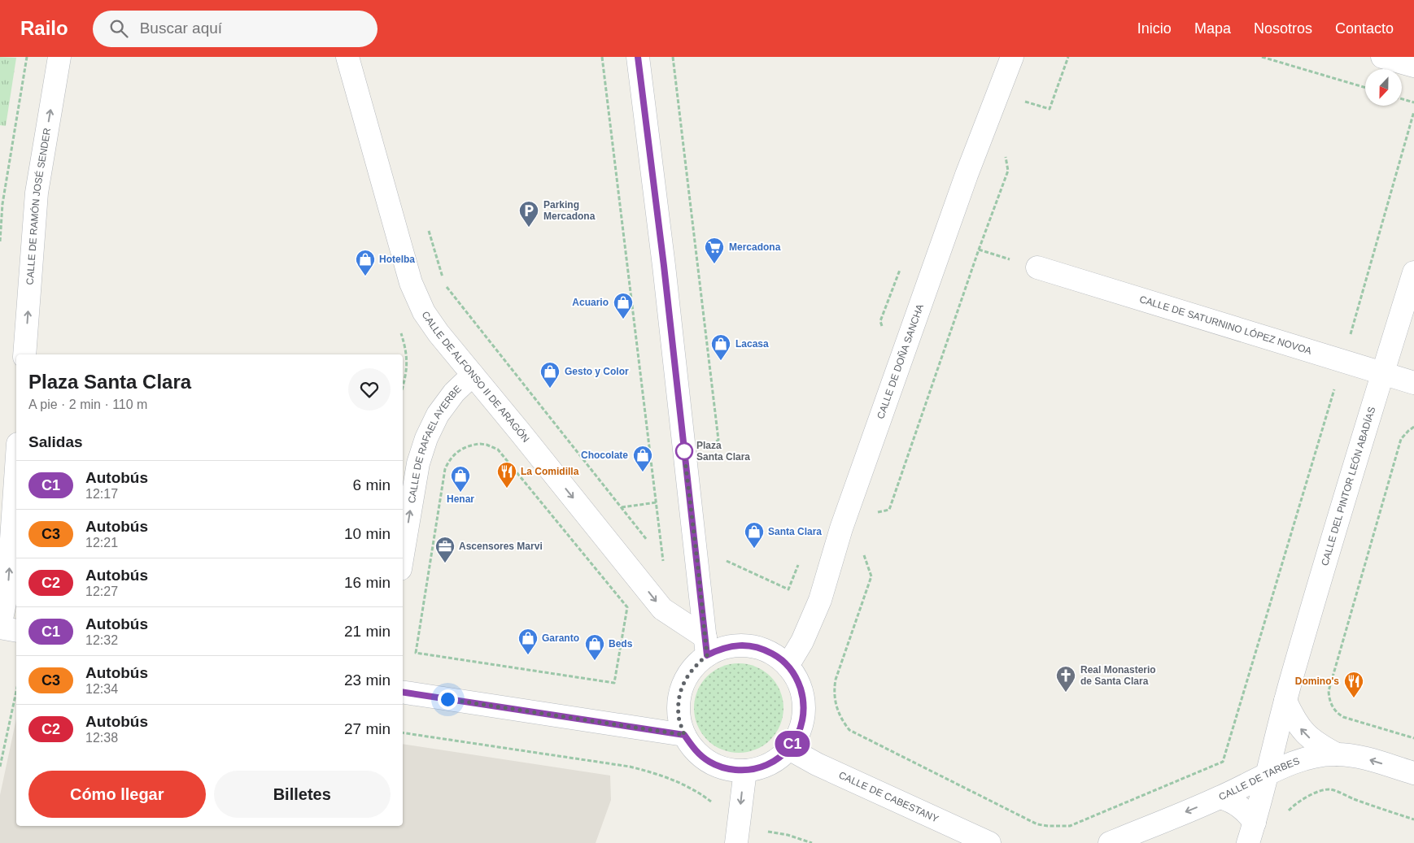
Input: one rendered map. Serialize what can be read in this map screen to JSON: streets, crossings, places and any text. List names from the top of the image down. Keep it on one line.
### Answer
{"streets":{"street":["CALLE DE RAMÓN JOSÉ SENDER","CALLE DE SATURNINO LÓPEZ NOVOA","CALLE DE DOÑA SANCHA","CALLE DE ALFONSO II DE ARAGÓN","CALLE DE RAFAEL AYERBE","CALLE DEL PINTOR LEÓN ABADÍAS","CALLE DE TARBES","CALLE DE CABESTANY"]},"crossings":[["CALLE DE SATURNINO LÓPEZ NOVOA","CALLE DEL PINTOR LEÓN ABADÍAS"],["CALLE DE DOÑA SANCHA","CALLE DE ALFONSO II DE ARAGÓN"],["CALLE DE DOÑA SANCHA","CALLE DE CABESTANY"],["CALLE DE ALFONSO II DE ARAGÓN","CALLE DE RAFAEL AYERBE"],["CALLE DE ALFONSO II DE ARAGÓN","CALLE DE CABESTANY"],["CALLE DEL PINTOR LEÓN ABADÍAS","CALLE DE TARBES"]],"one_way":["CALLE DE RAMÓN JOSÉ SENDER","CALLE DE ALFONSO II DE ARAGÓN","CALLE DE RAFAEL AYERBE","CALLE DE TARBES"],"places":{"parking":["Parking Mercadona"],"supermarket":["Mercadona"],"shop":["Hotelba","Acuario","Lacasa","Gesto y Color","Chocolate","Henar","Santa Clara","Garanto","Beds"],"other":["Plaza Santa Clara"],"restaurant":["La Comidilla","Domino's"],"office":["Ascensores Marvi"],"church":["Real Monasterio de Santa Clara"]},"lines":["bus line C1"],"north":"bottom","page":{"header":"Railo","search":"Buscar aquí","nav":["Inicio","Mapa","Nosotros","Contacto"],"on_map":"C1","heading":[["Plaza Santa Clara","A pie · 2 min · 110 m"],"Salidas"],"list":[{"mark":"C1","name":"Autobús","note":"12:17","value":"6 min"},{"mark":"C3","name":"Autobús","note":"12:21","value":"10 min"},{"mark":"C2","name":"Autobús","note":"12:27","value":"16 min"},{"mark":"C1","name":"Autobús","note":"12:32","value":"21 min"},{"mark":"C3","name":"Autobús","note":"12:34","value":"23 min"},{"mark":"C2","name":"Autobús","note":"12:38","value":"27 min"}],"buttons":["Cómo llegar","Billetes"]}}
